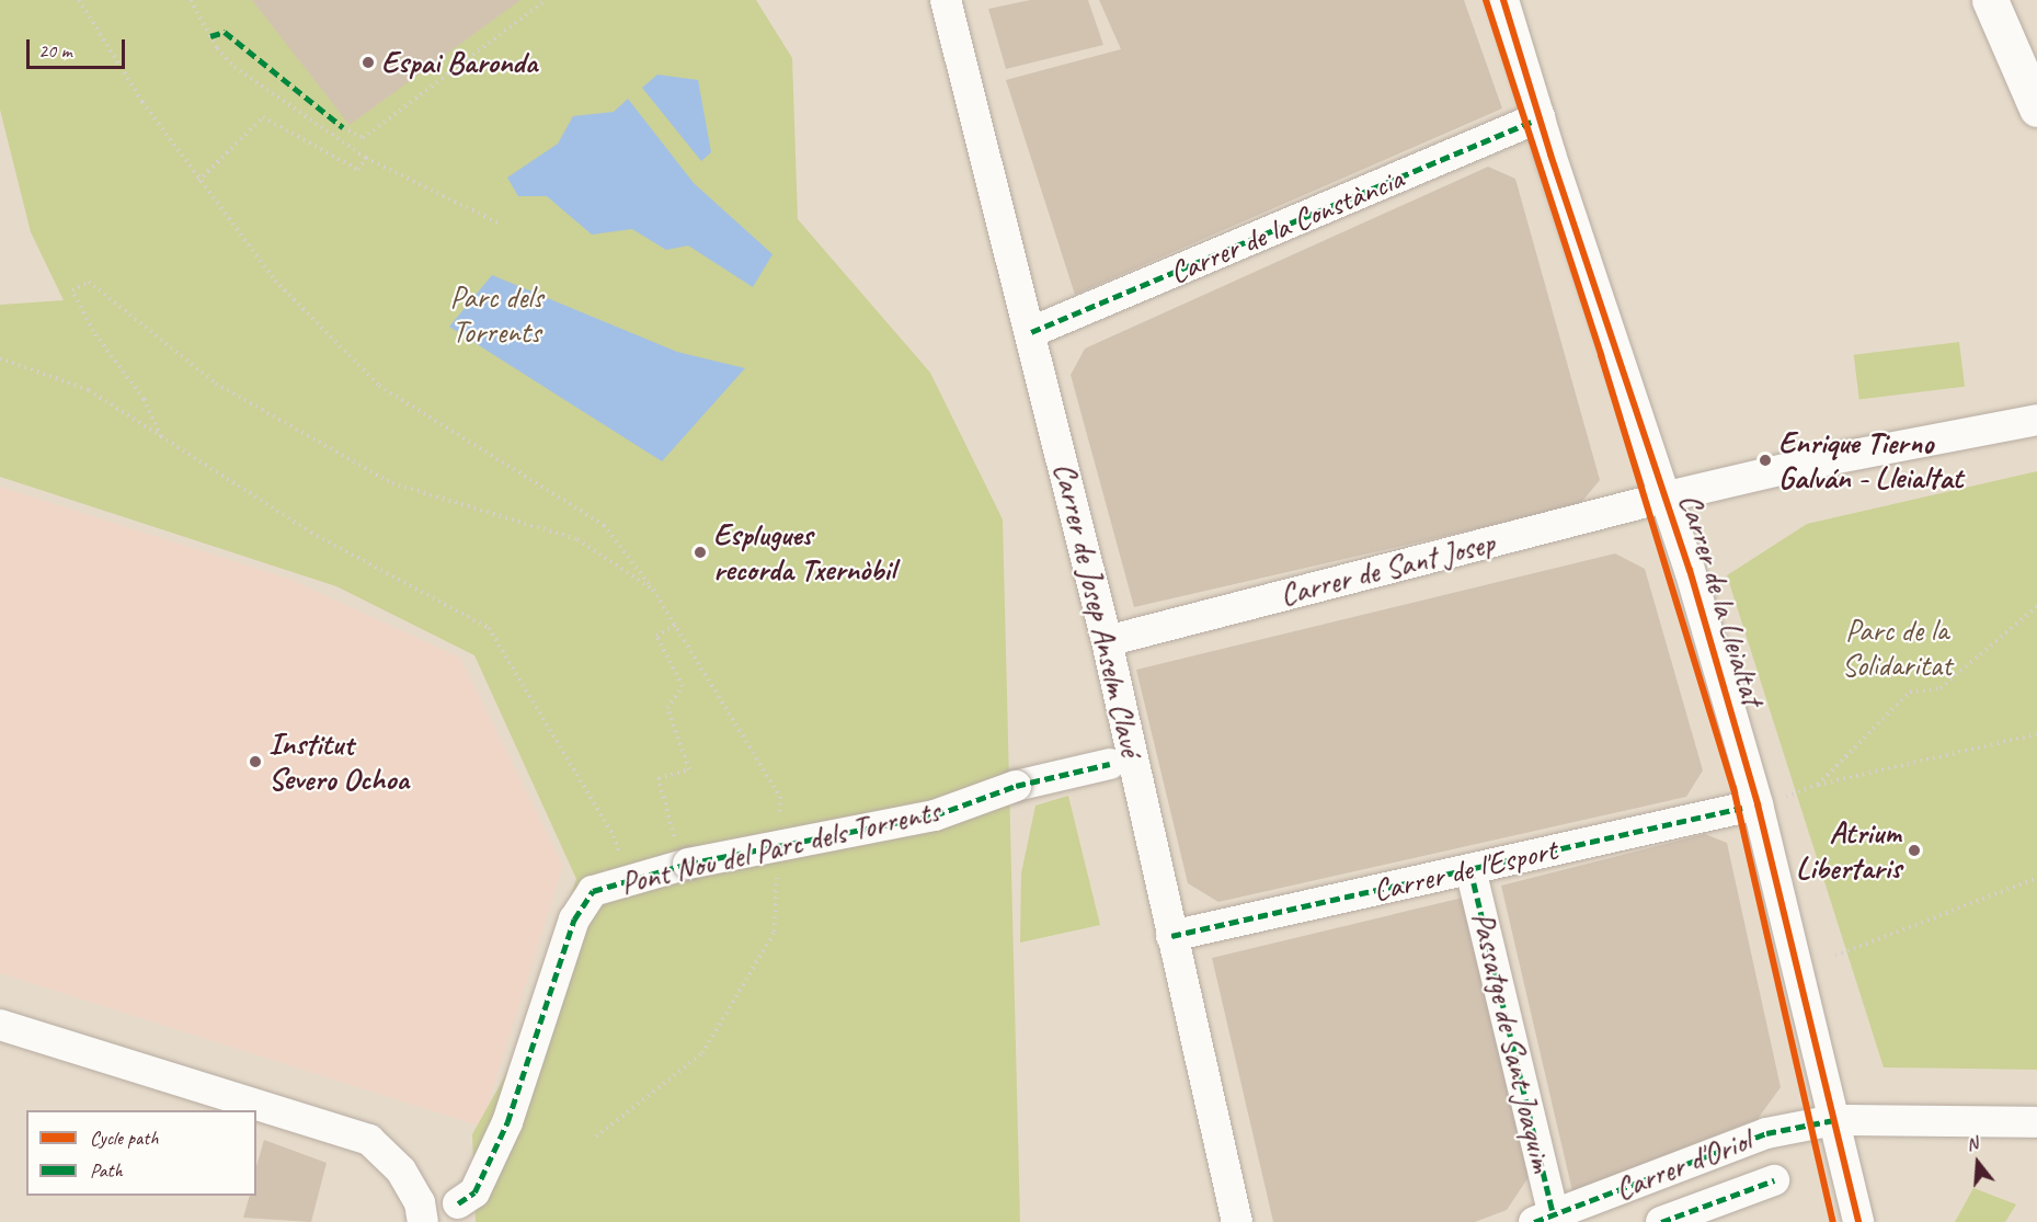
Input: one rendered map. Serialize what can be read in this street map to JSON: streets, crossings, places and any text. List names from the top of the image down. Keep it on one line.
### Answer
{"streets":{"street":["Carrer de la Constància","Carrer de Sant Josep","Carrer de la Lleialtat","Carrer de Josep Anselm Clavé","Pont Nou del Parc dels Torrents","Carrer de l'Esport","Passatge de Sant Joaquim","Carrer d'Oriol"]},"crossings":[["Carrer de la Constància","Carrer de la Lleialtat"],["Carrer de la Constància","Carrer de Josep Anselm Clavé"],["Carrer de Sant Josep","Carrer de la Lleialtat"],["Carrer de Sant Josep","Carrer de Josep Anselm Clavé"],["Carrer de la Lleialtat","Carrer de l'Esport"],["Carrer de la Lleialtat","Carrer d'Oriol"],["Carrer de Josep Anselm Clavé","Carrer de l'Esport"],["Carrer de l'Esport","Passatge de Sant Joaquim"],["Passatge de Sant Joaquim","Carrer d'Oriol"]],"parks":["Parc dels Torrents","Parc de la Solidaritat"],"places":["Espai Baronda","Enrique Tierno Galván - Lleialtat","Esplugues recorda Txernòbil","Institut Severo Ochoa","Atrium Libertaris"],"legend":["Cycle path","Path"],"scale_bar":"20 m","north":"top"}
